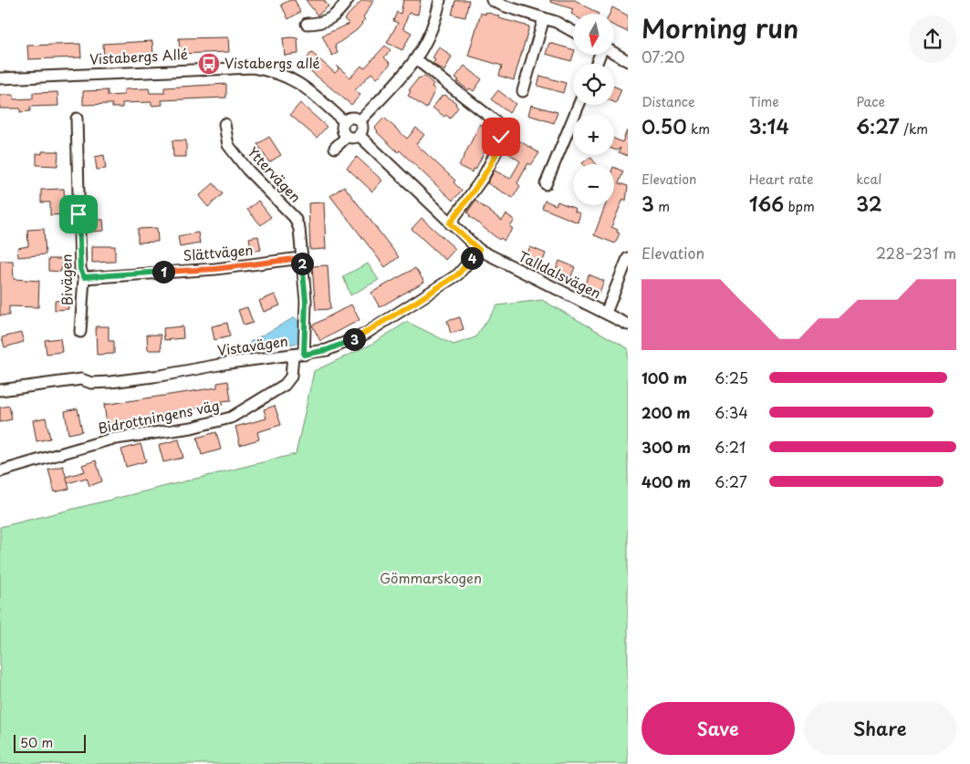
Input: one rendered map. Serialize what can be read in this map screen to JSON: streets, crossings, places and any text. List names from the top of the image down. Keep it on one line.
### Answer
{"streets":{"street":["Vistabergs Allé","Yttervägen","Slättvägen","Talldalsvägen","Bivägen","Vistavägen","Bidrottningens väg"]},"crossings":[["Yttervägen","Slättvägen"],["Yttervägen","Vistavägen"],["Yttervägen","Bidrottningens väg"],["Slättvägen","Bivägen"],["Talldalsvägen","Vistavägen"],["Vistavägen","Bidrottningens väg"]],"parks":["Gömmarskogen"],"places":{"bus stop":["Vistabergs allé"]},"scale_bar":"50 m","north":"bottom","page":{"heading":["Morning run","07:20"],"map_buttons":["+","−"],"stats":[["Distance","0.50 km"],["Time","3:14"],["Pace","6:27 /km"],["Elevation","3 m"],["Heart rate","166 bpm"],["kcal","32"]],"chart":["Elevation","228–231 m"],"pins":["4","2","1","3"],"list":[{"name":"100 m","note":"6:25"},{"name":"200 m","note":"6:34"},{"name":"300 m","note":"6:21"},{"name":"400 m","note":"6:27"}],"buttons":["Save","Share"],"scale":"50 m"}}
